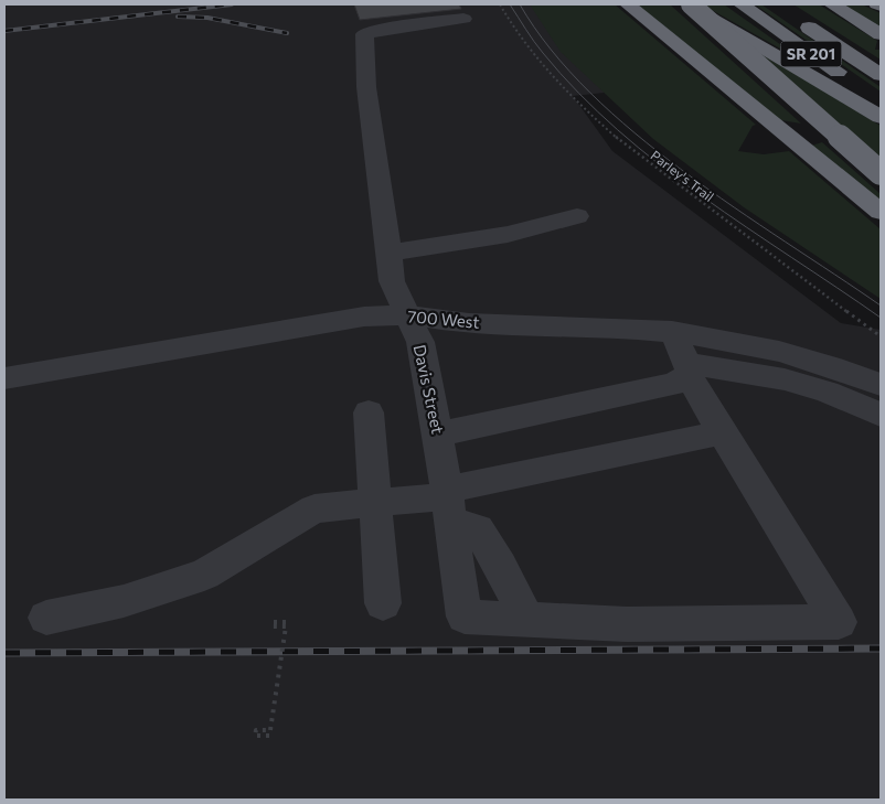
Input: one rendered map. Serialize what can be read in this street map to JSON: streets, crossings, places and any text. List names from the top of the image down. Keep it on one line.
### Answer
{"streets":{"highway":["SR 201"],"street":["700 West","Davis Street"],"path":["Parley's Trail"]},"crossings":[["700 West","Davis Street"]]}
